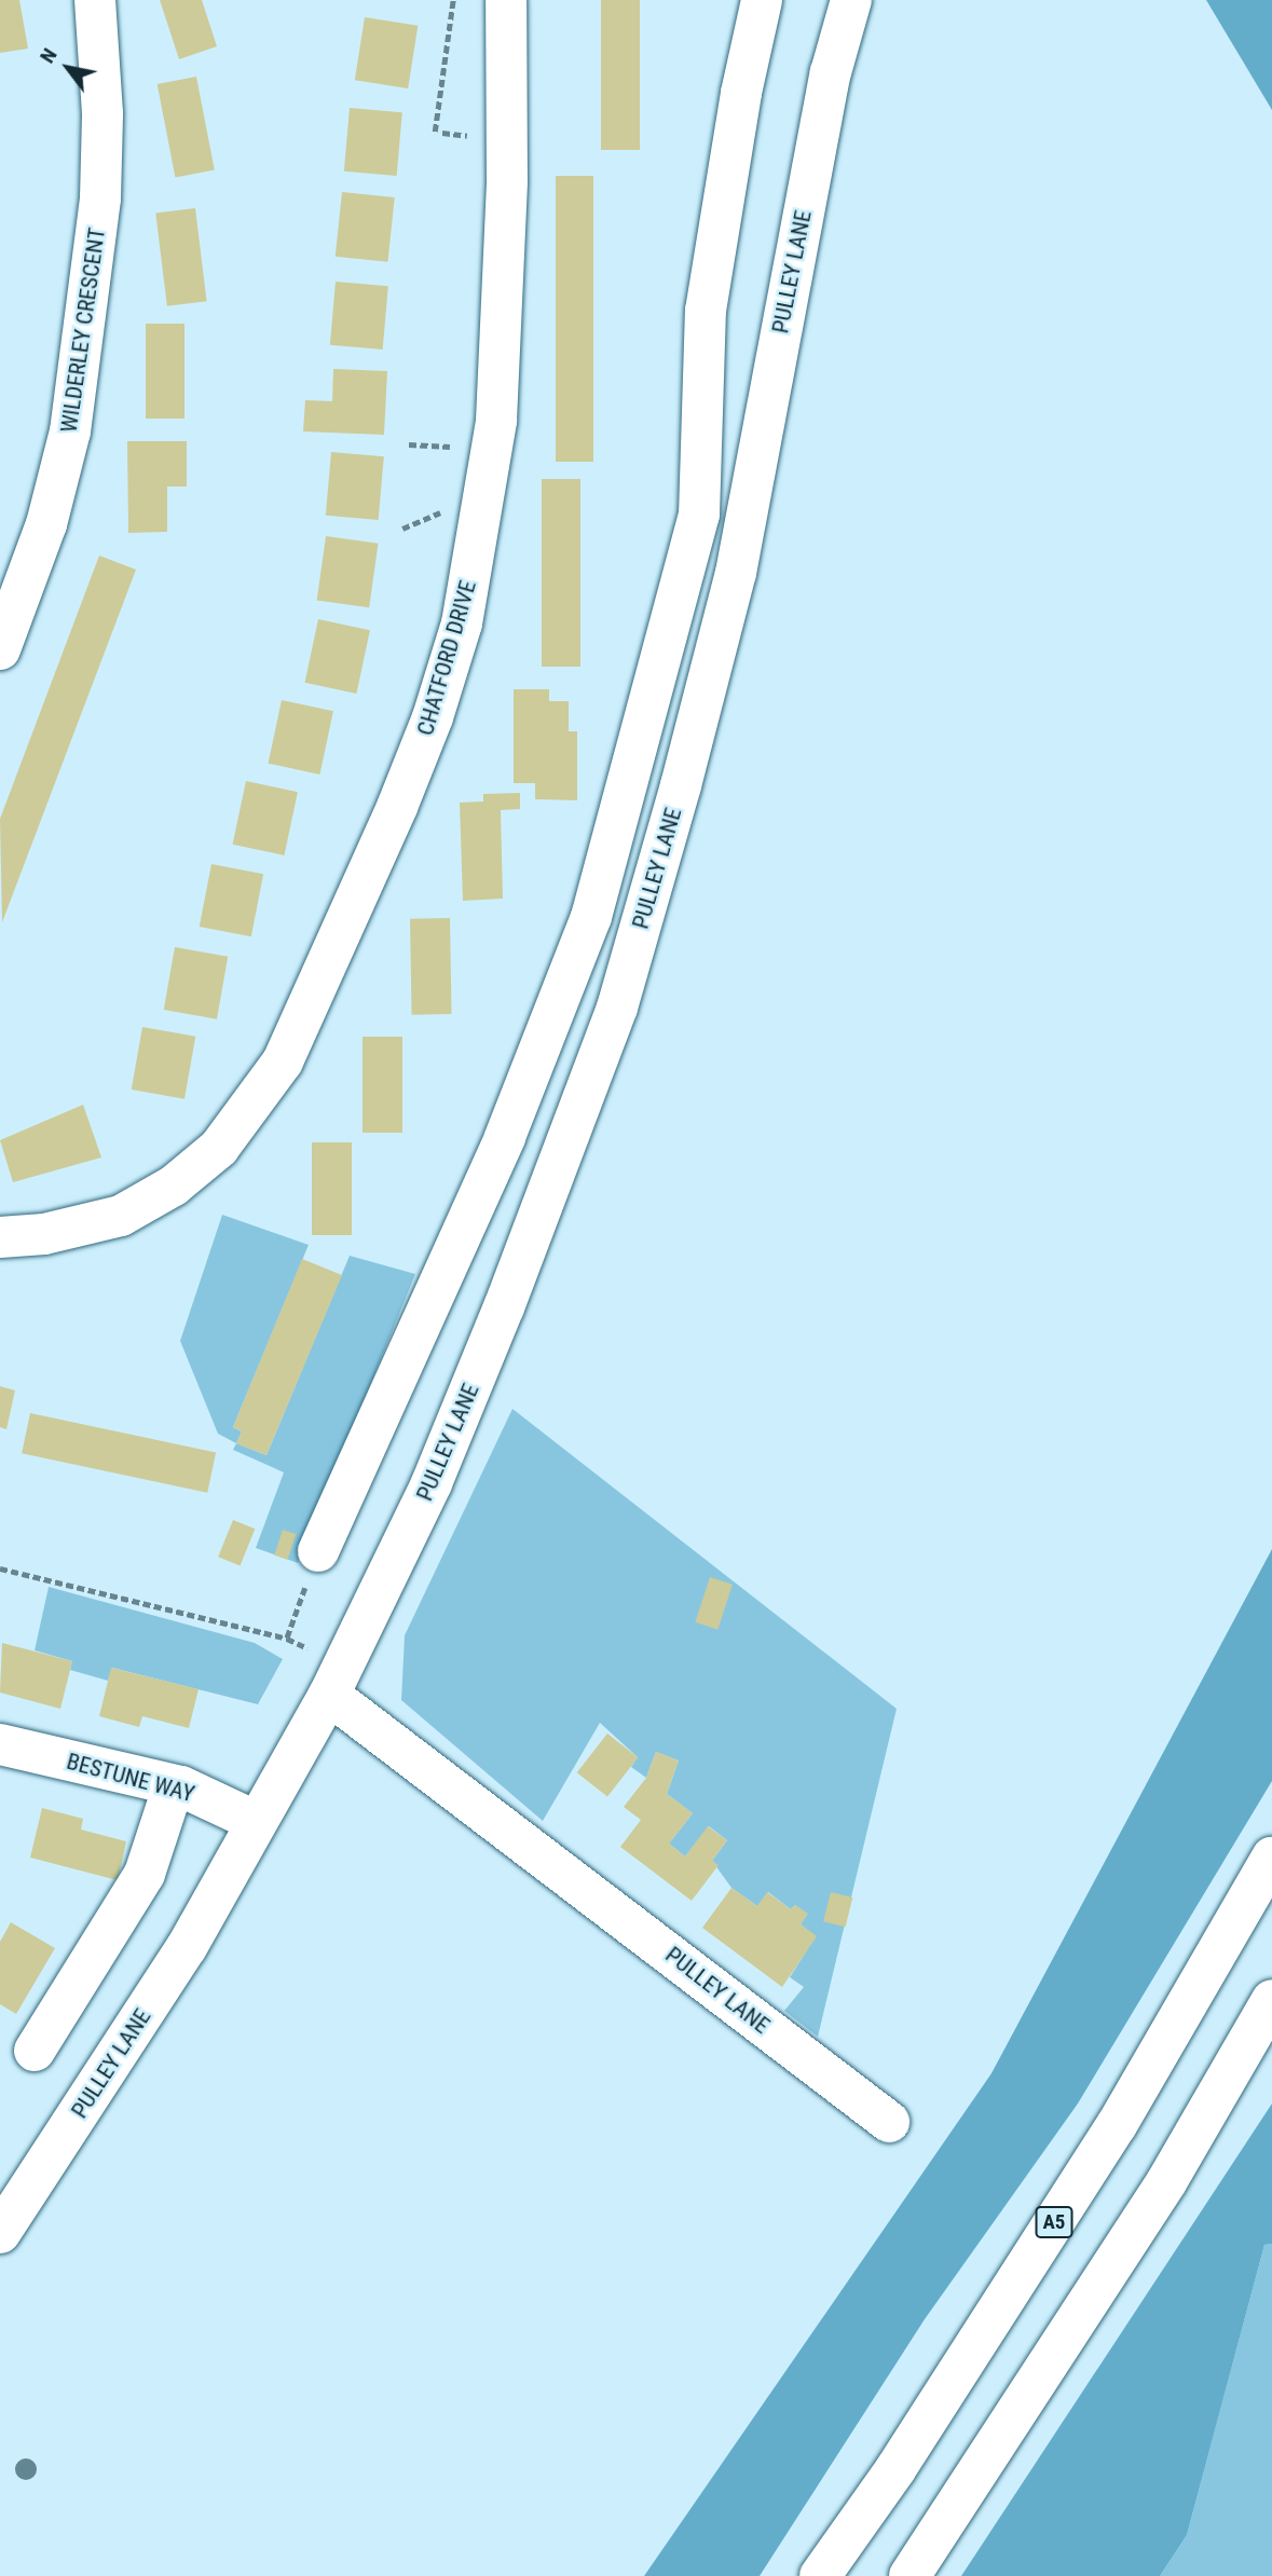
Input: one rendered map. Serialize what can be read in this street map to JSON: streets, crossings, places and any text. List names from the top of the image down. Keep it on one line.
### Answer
{"streets":{"main road":["PULLEY LANE","WILDERLEY CRESCENT","CHATFORD DRIVE","BESTUNE WAY","A5"]},"crossings":[["PULLEY LANE","BESTUNE WAY"]],"north":"top left"}
